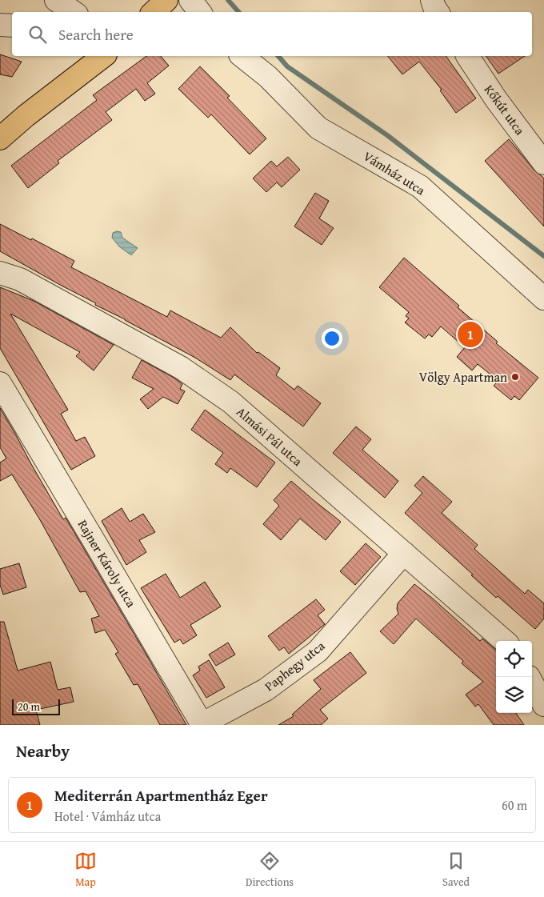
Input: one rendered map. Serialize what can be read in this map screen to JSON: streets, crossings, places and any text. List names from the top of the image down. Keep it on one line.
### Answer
{"streets":{"street":["Kőkút utca","Vámház utca","Almási Pál utca","Rajner Károly utca","Paphegy utca"]},"crossings":[["Almási Pál utca","Paphegy utca"],["Rajner Károly utca","Paphegy utca"]],"places":["Völgy Apartman"],"scale_bar":"20 m","page":{"search":"Search here","pins":"1","scale":"20 m","heading":"Nearby","list":[{"mark":"1","name":"Mediterrán Apartmentház Eger","note":"Hotel · Vámház utca","value":"60 m"}],"nav":["Map","Directions","Saved"]}}
